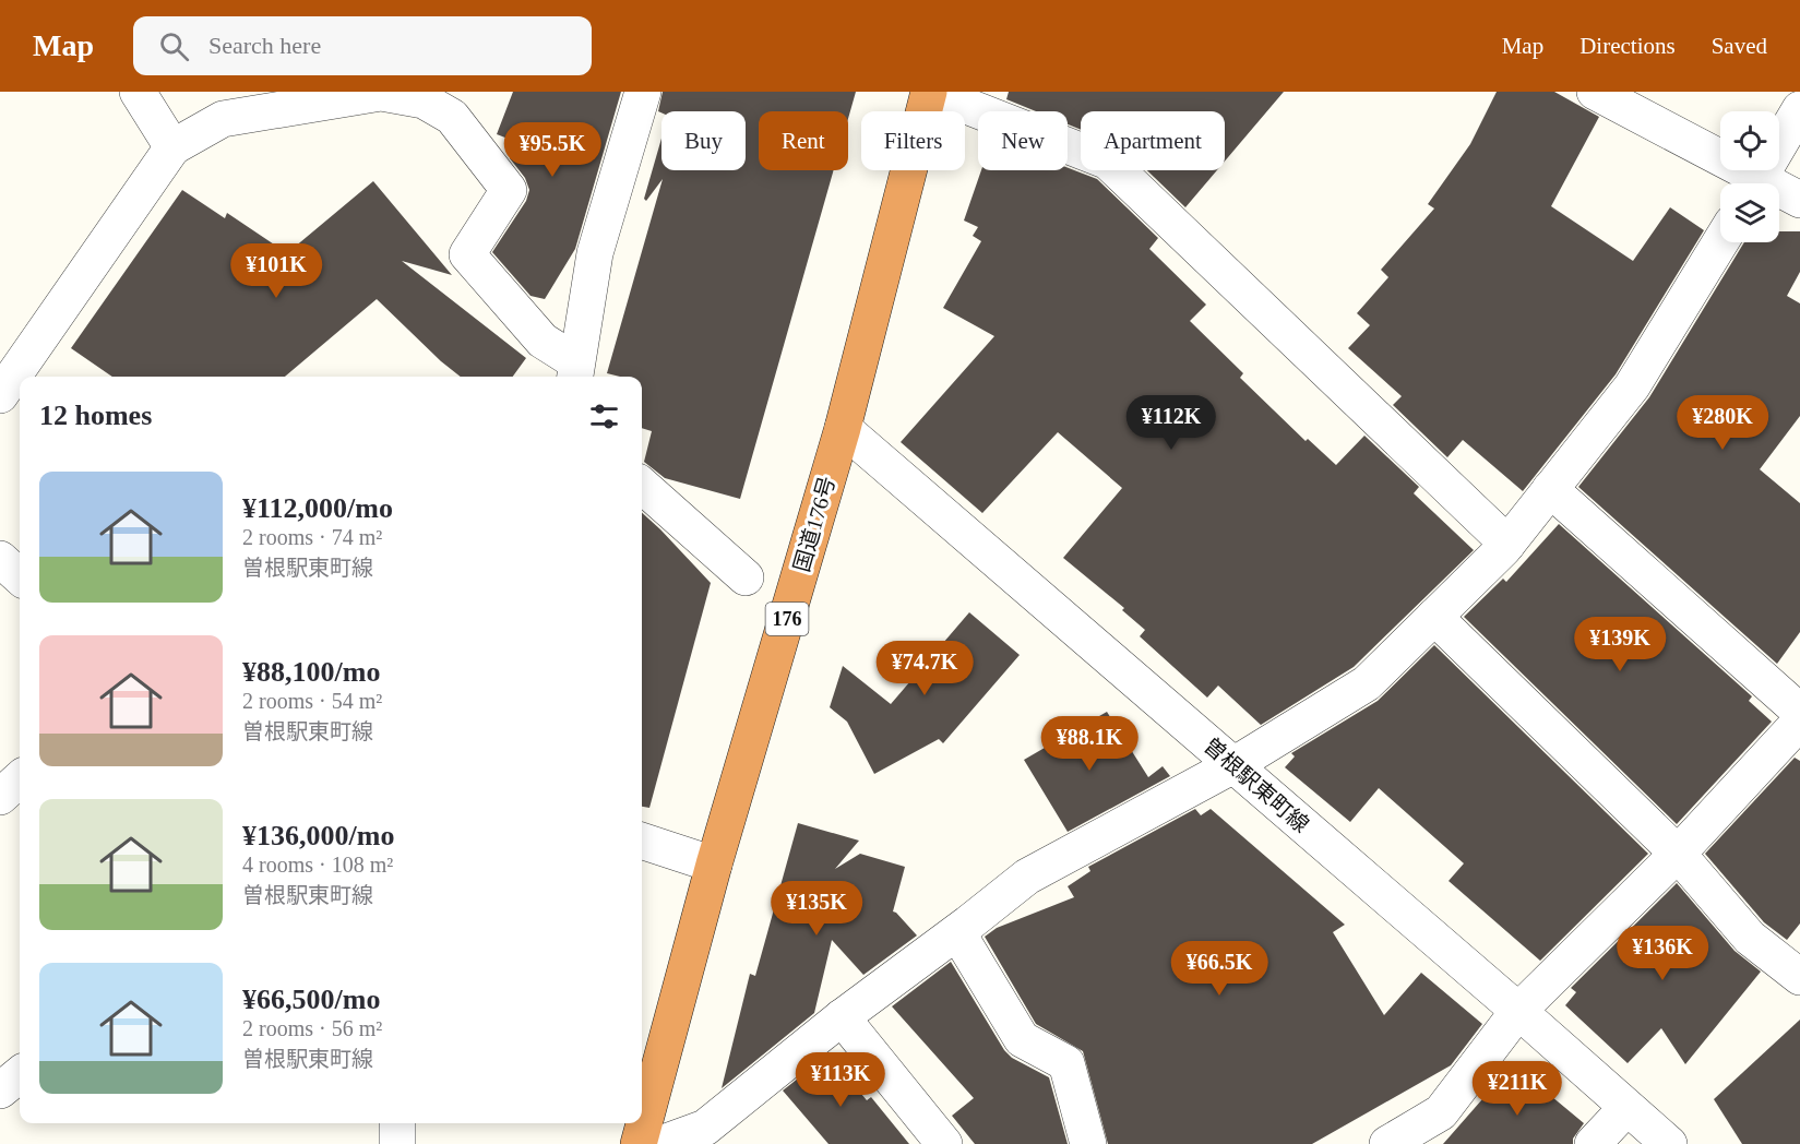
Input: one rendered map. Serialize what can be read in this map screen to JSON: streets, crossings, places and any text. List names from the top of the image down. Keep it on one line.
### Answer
{"streets":{"highway":["国道176号","176"],"street":["曽根駅東町線"]},"crossings":[["国道176号","曽根駅東町線"]],"page":{"header":"Map","search":"Search here","nav":["Map","Directions","Saved"],"chip":["Buy","Rent","Filters","New","Apartment"],"price":["¥95.5K","¥101K","¥112K","¥280K","¥139K","¥74.7K","¥88.1K","¥135K","¥136K","¥66.5K","¥113K","¥211K"],"heading":"12 homes","list":[{"name":"¥112,000/mo","note":"2 rooms · 74 m² · 曽根駅東町線"},{"name":"¥88,100/mo","note":"2 rooms · 54 m² · 曽根駅東町線"},{"name":"¥136,000/mo","note":"4 rooms · 108 m² · 曽根駅東町線"},{"name":"¥66,500/mo","note":"2 rooms · 56 m² · 曽根駅東町線"}]}}
